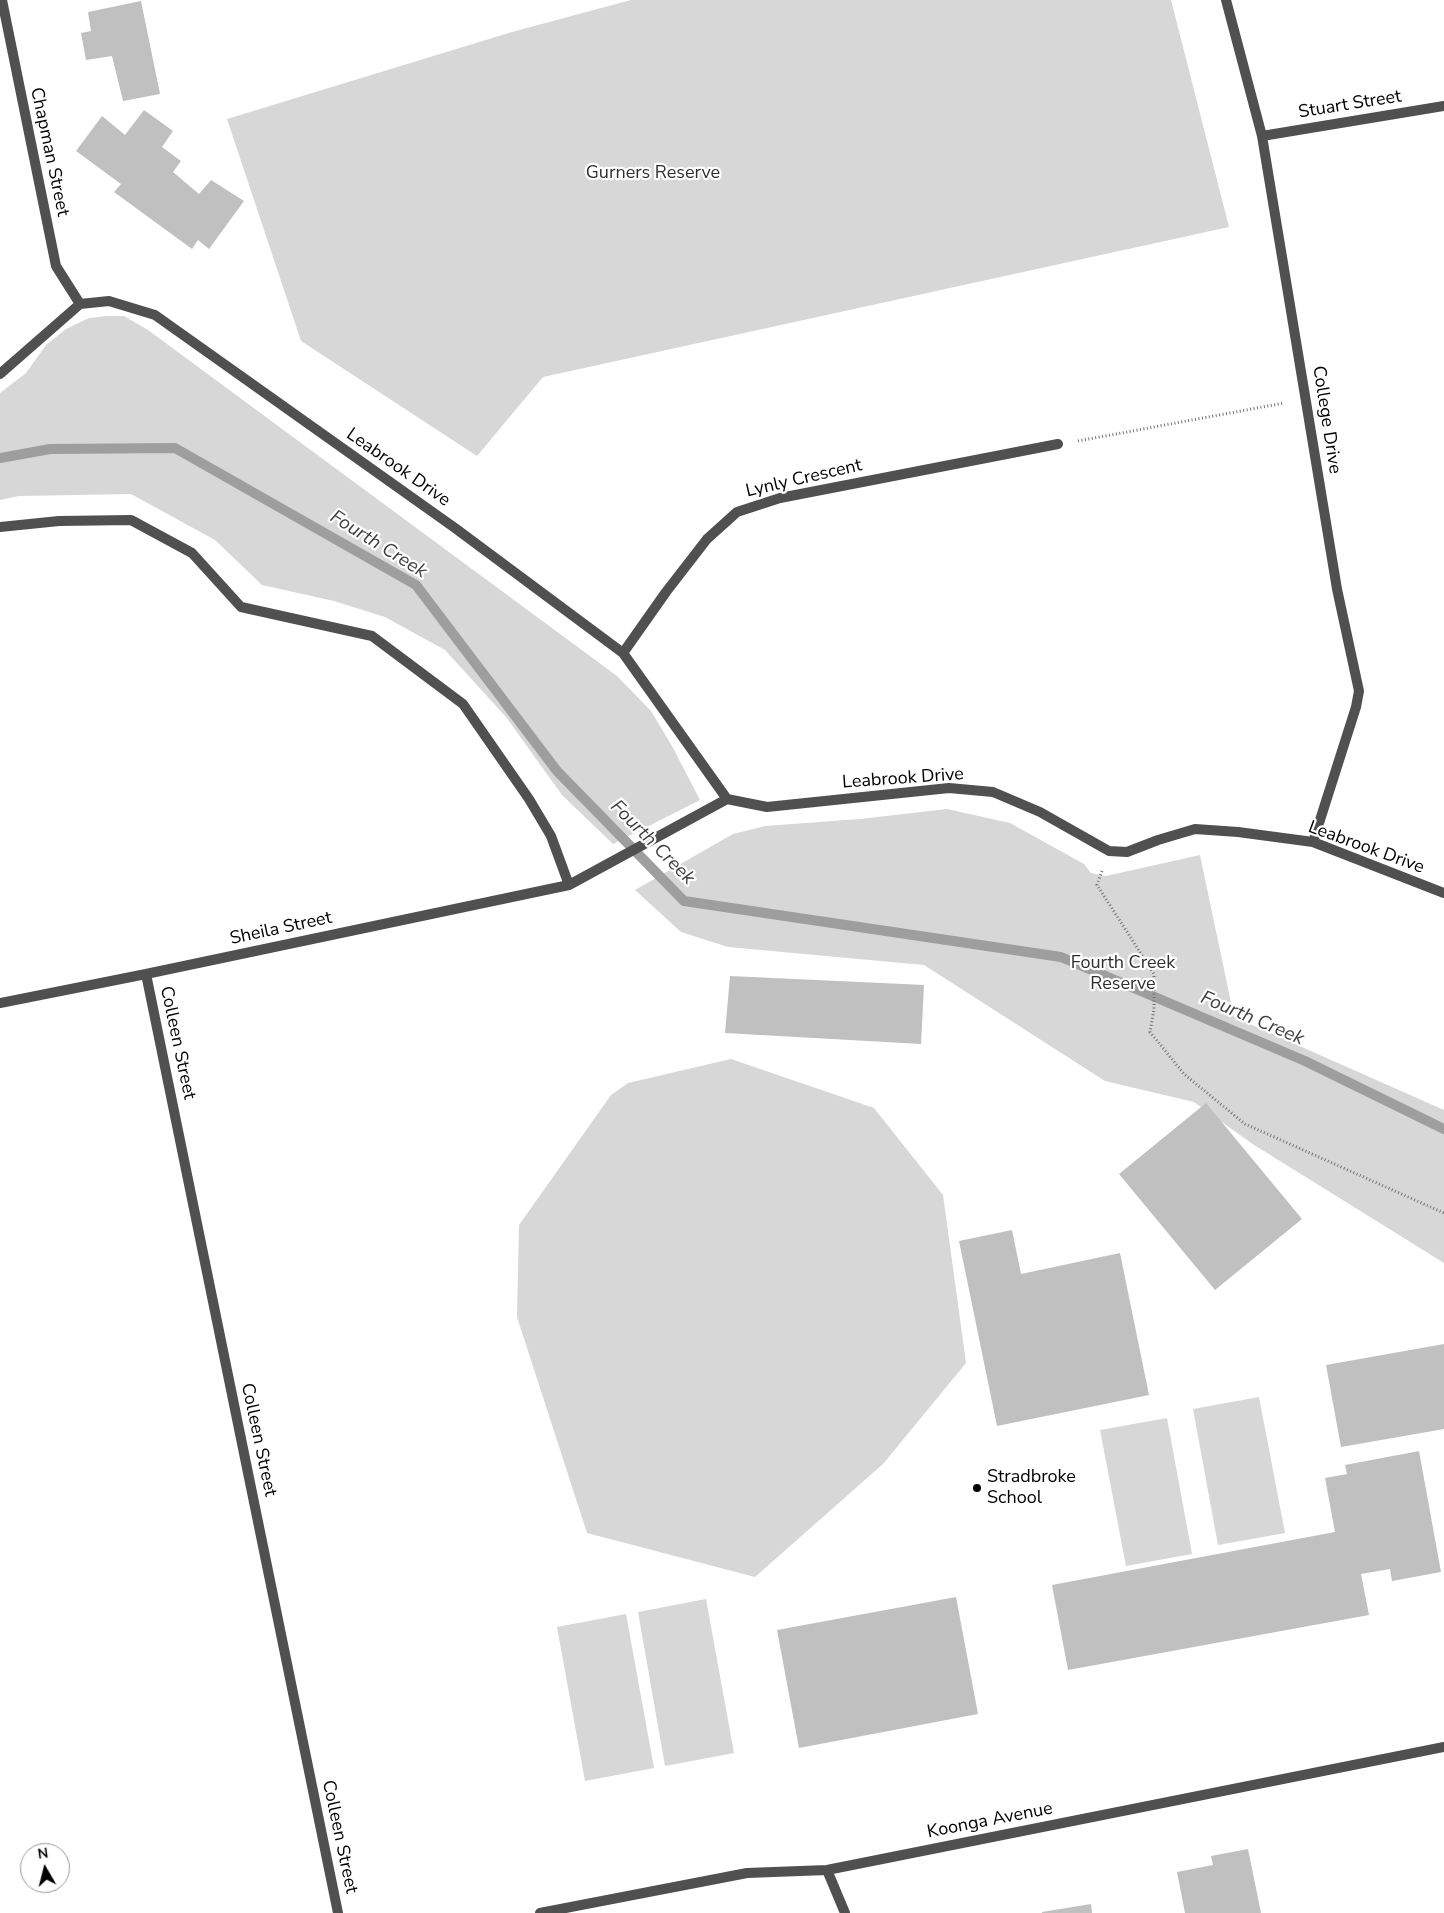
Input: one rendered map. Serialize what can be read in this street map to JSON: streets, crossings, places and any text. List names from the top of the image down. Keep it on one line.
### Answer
{"streets":{"street":["Stuart Street","Chapman Street","College Drive","Leabrook Drive","Lynly Crescent","Sheila Street","Colleen Street","Koonga Avenue"]},"crossings":[["Stuart Street","College Drive"],["Chapman Street","Leabrook Drive"],["College Drive","Leabrook Drive"],["Leabrook Drive","Lynly Crescent"],["Sheila Street","Colleen Street"]],"water":["Fourth Creek"],"parks":["Gurners Reserve","Fourth Creek Reserve"],"places":["Stradbroke School"],"north":"top"}
